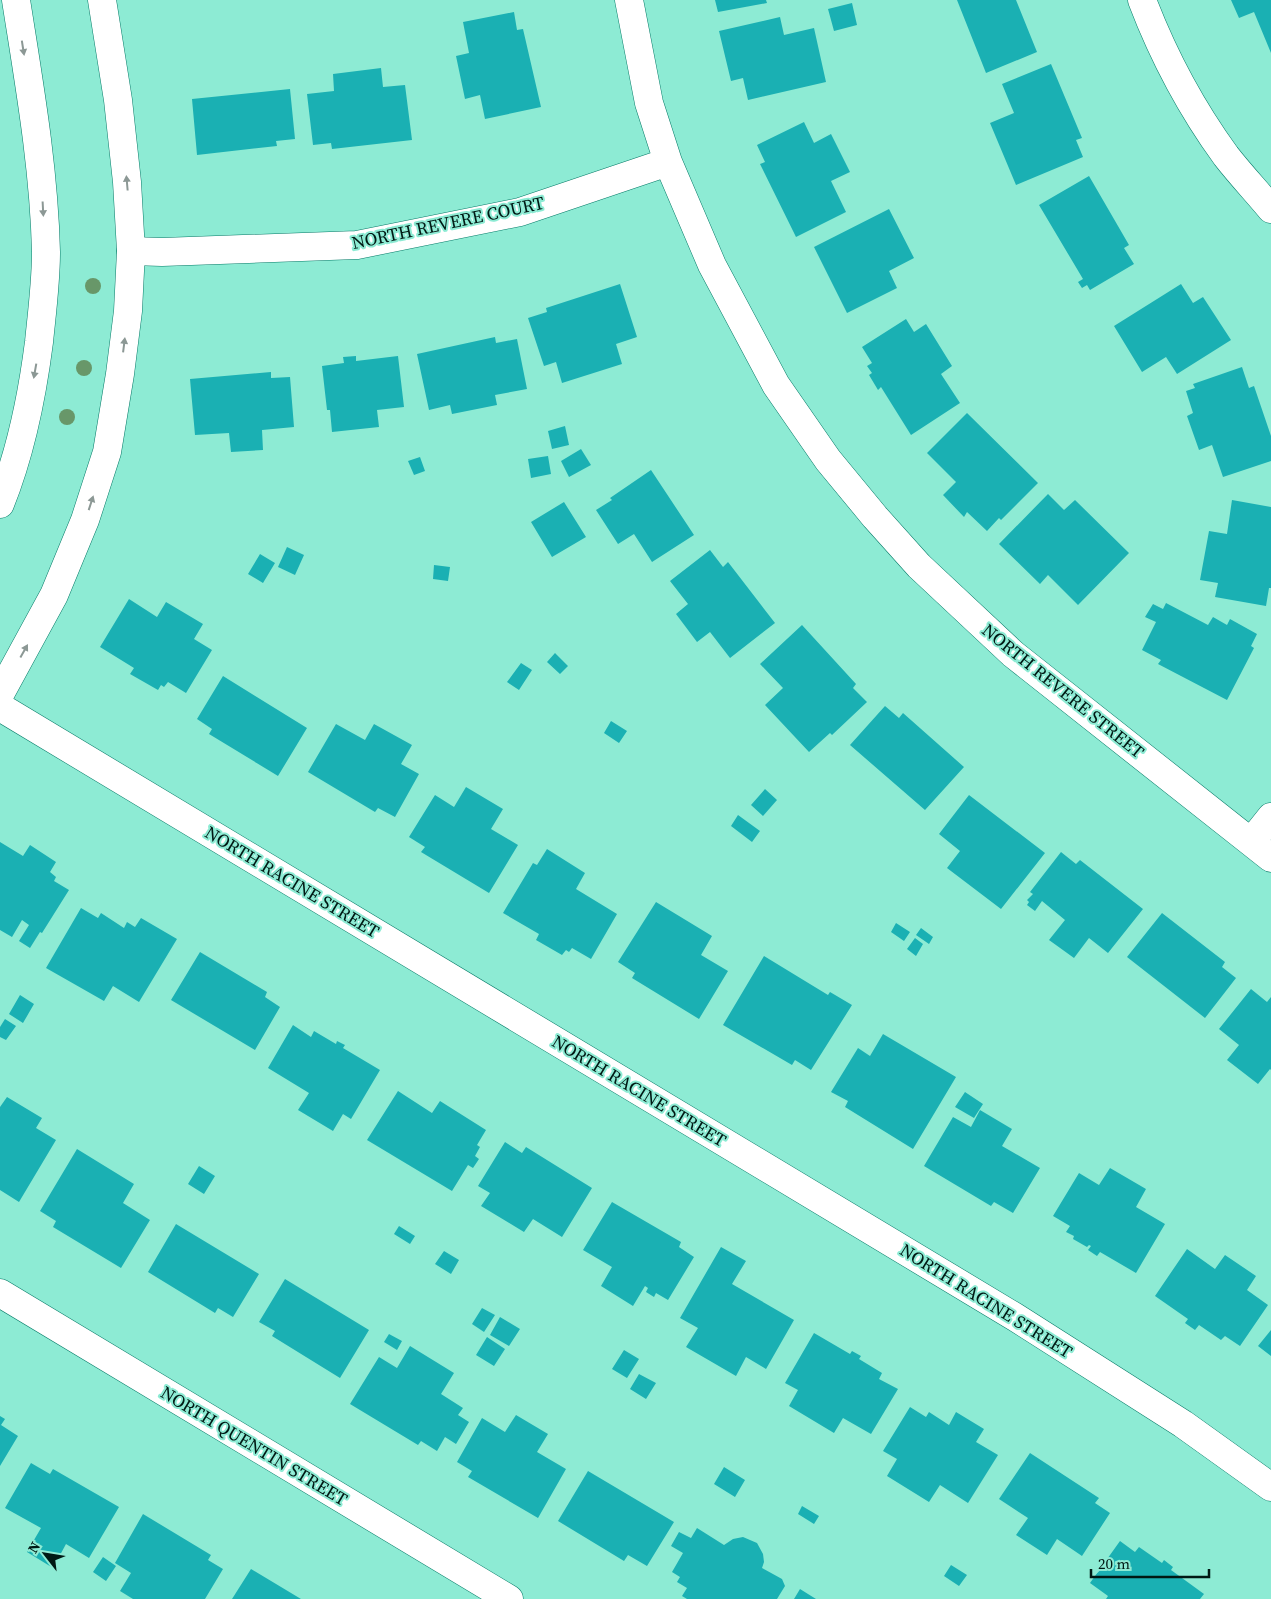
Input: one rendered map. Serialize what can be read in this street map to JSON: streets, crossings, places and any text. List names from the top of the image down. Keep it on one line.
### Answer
{"streets":{"street":["NORTH REVERE COURT","NORTH REVERE STREET","NORTH RACINE STREET","NORTH QUENTIN STREET"]},"crossings":[["NORTH REVERE COURT","NORTH REVERE STREET"]],"scale_bar":"20 m","north":"top left"}
